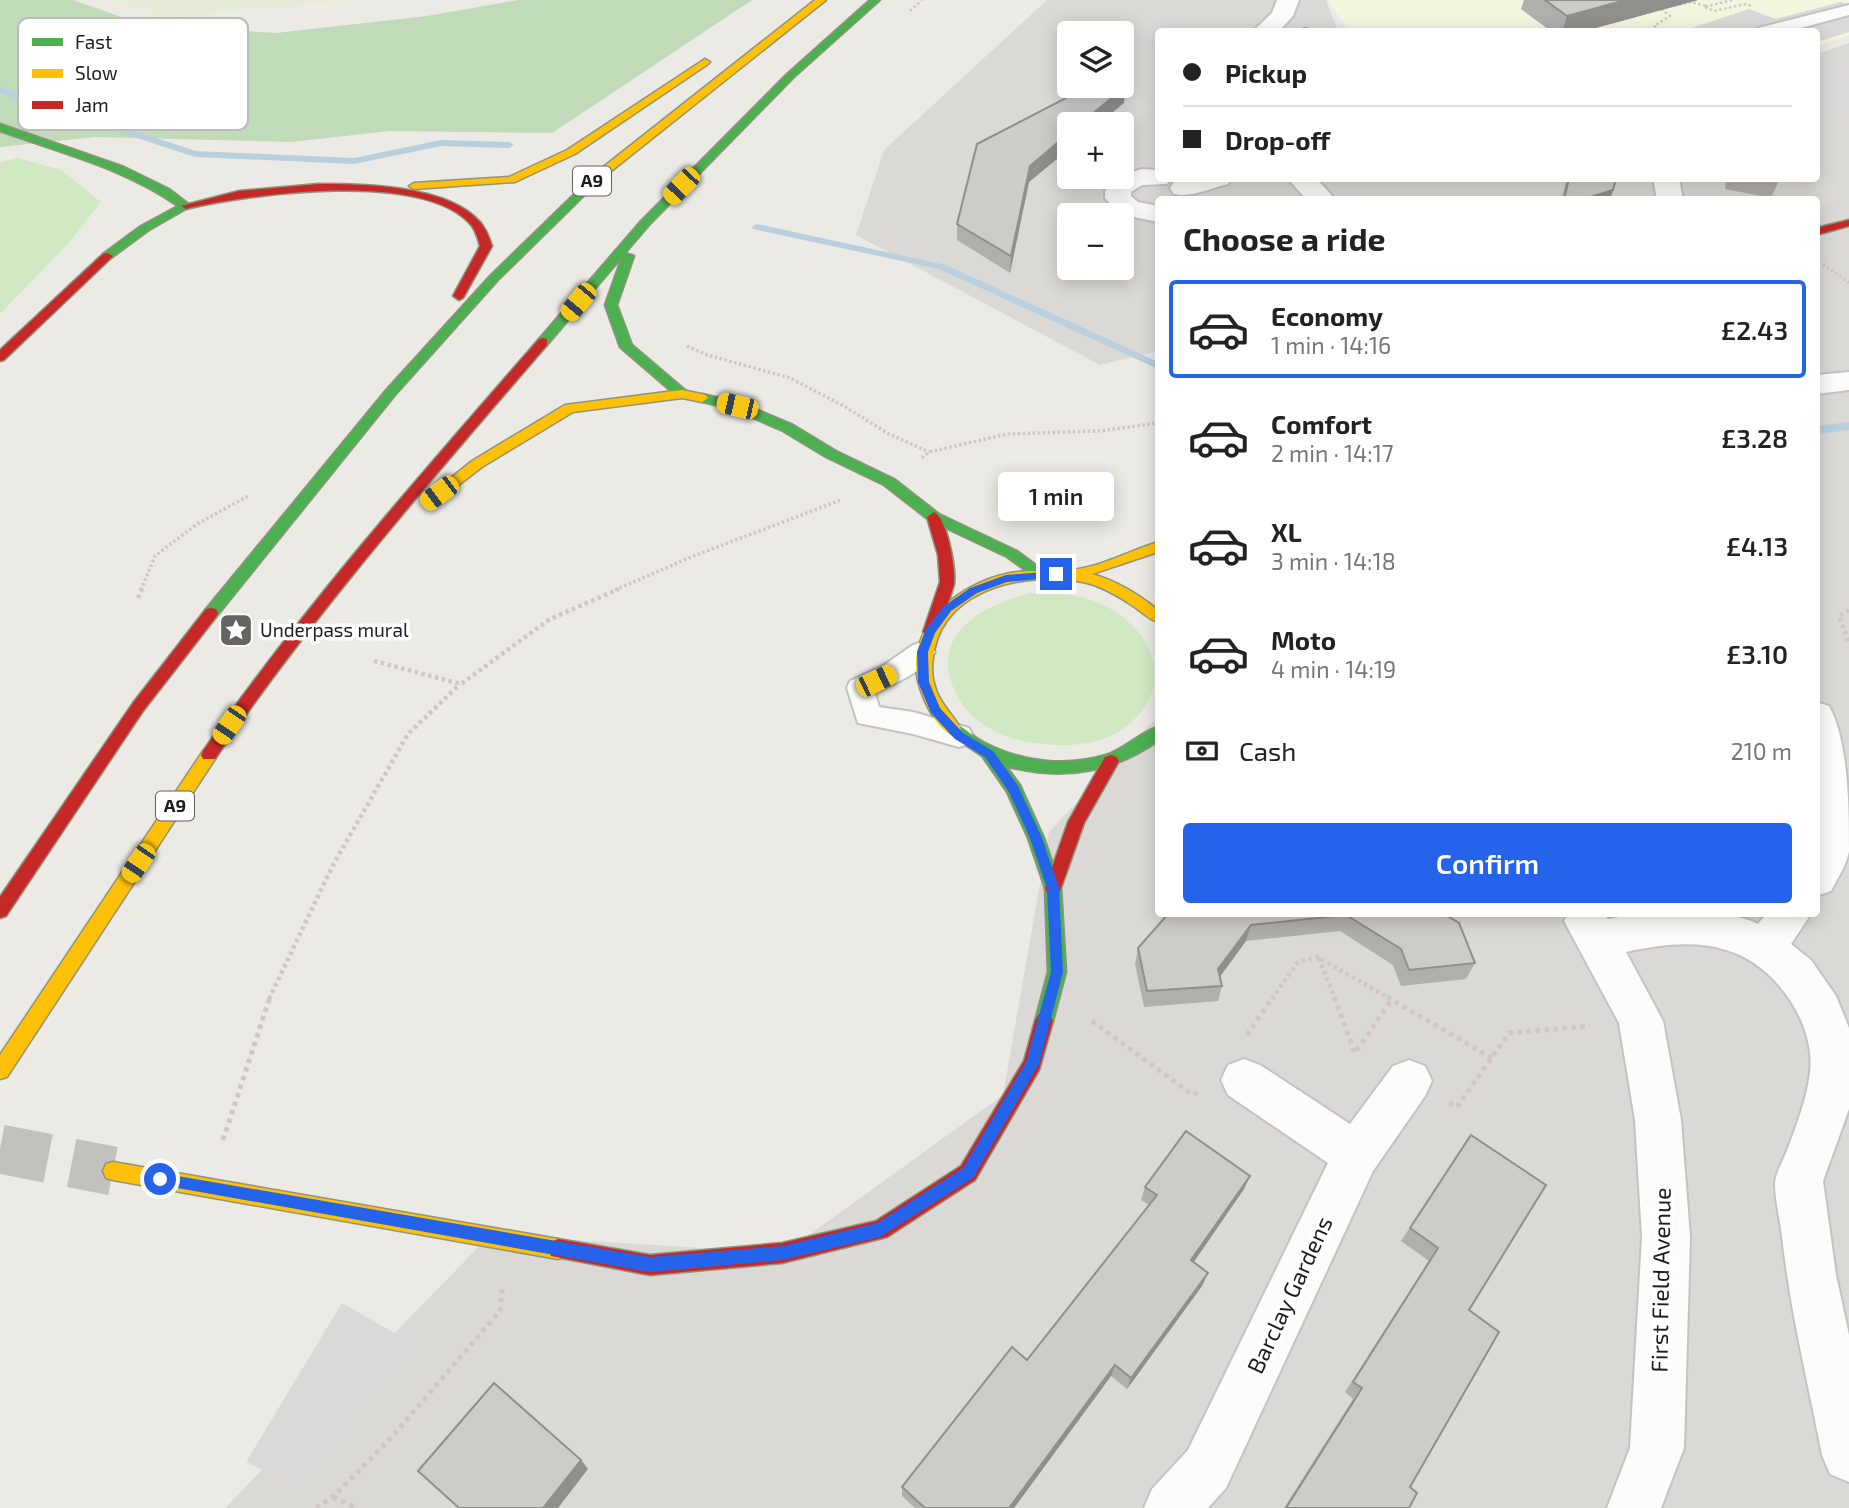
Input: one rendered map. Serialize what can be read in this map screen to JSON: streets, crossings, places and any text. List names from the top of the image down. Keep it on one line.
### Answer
{"streets":{"main road":["A9"],"street":["First Field Avenue","Barclay Gardens"]},"places":{"place":["Underpass mural"]},"legend":["Fast","Slow","Jam"],"page":{"map_buttons":["+","−"],"banner":["Pickup","Drop-off"],"heading":"Choose a ride","list":[{"name":"Economy","note":"1 min · 14:16","value":"£2.43"},{"name":"Comfort","note":"2 min · 14:17","value":"£3.28"},{"name":"XL","note":"3 min · 14:18","value":"£4.13"},{"name":"Moto","note":"4 min · 14:19","value":"£3.10"}],"bubble":"1 min","pay":["Cash","210 m"],"buttons":"Confirm"}}
